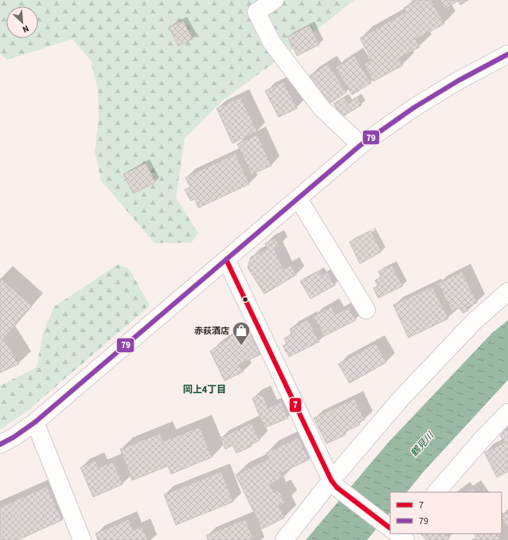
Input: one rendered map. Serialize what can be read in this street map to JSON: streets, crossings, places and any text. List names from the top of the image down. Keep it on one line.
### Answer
{"districts":["岡上4丁目"],"water":["鶴見川"],"places":{"shop":["赤荻酒店"]},"lines":["transit line 79","transit line 7"],"legend":["7","79"],"north":"bottom right"}
